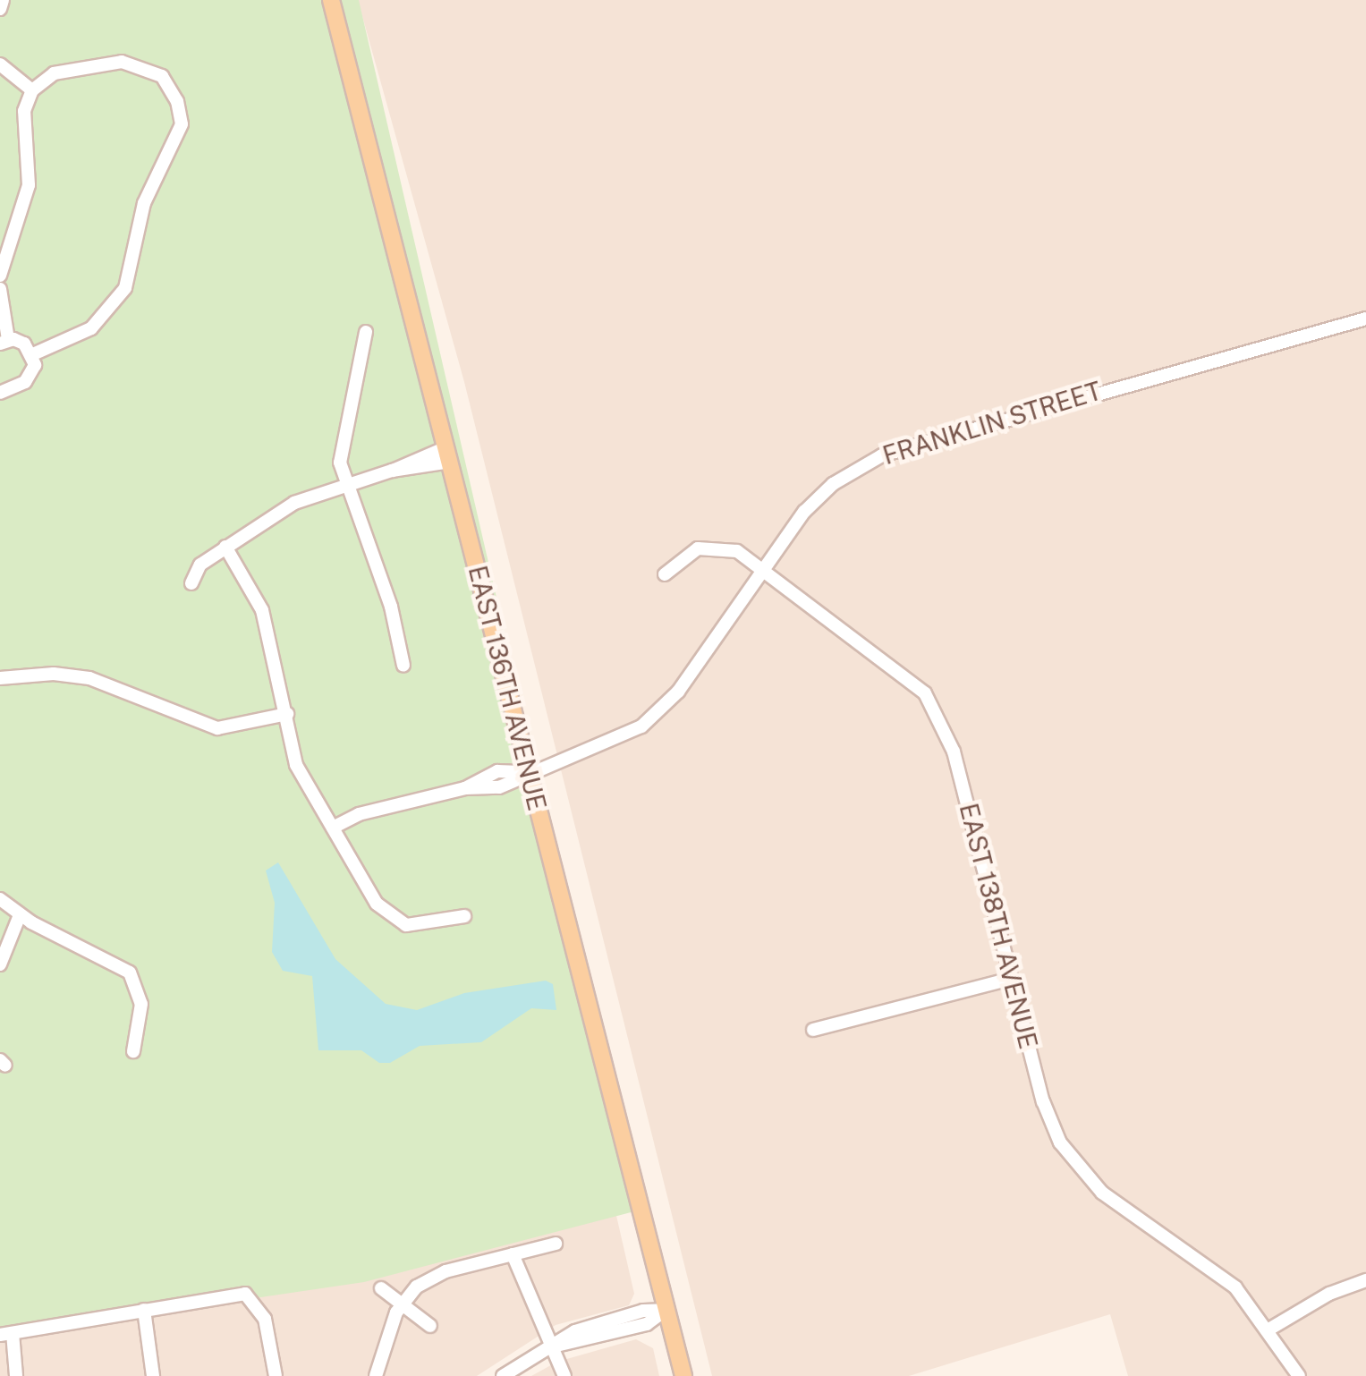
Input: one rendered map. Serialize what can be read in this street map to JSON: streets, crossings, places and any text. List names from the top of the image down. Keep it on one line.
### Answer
{"streets":{"main road":["EAST 136TH AVENUE"],"street":["FRANKLIN STREET","EAST 138TH AVENUE"]},"crossings":[["FRANKLIN STREET","EAST 136TH AVENUE"],["FRANKLIN STREET","EAST 138TH AVENUE"]]}
